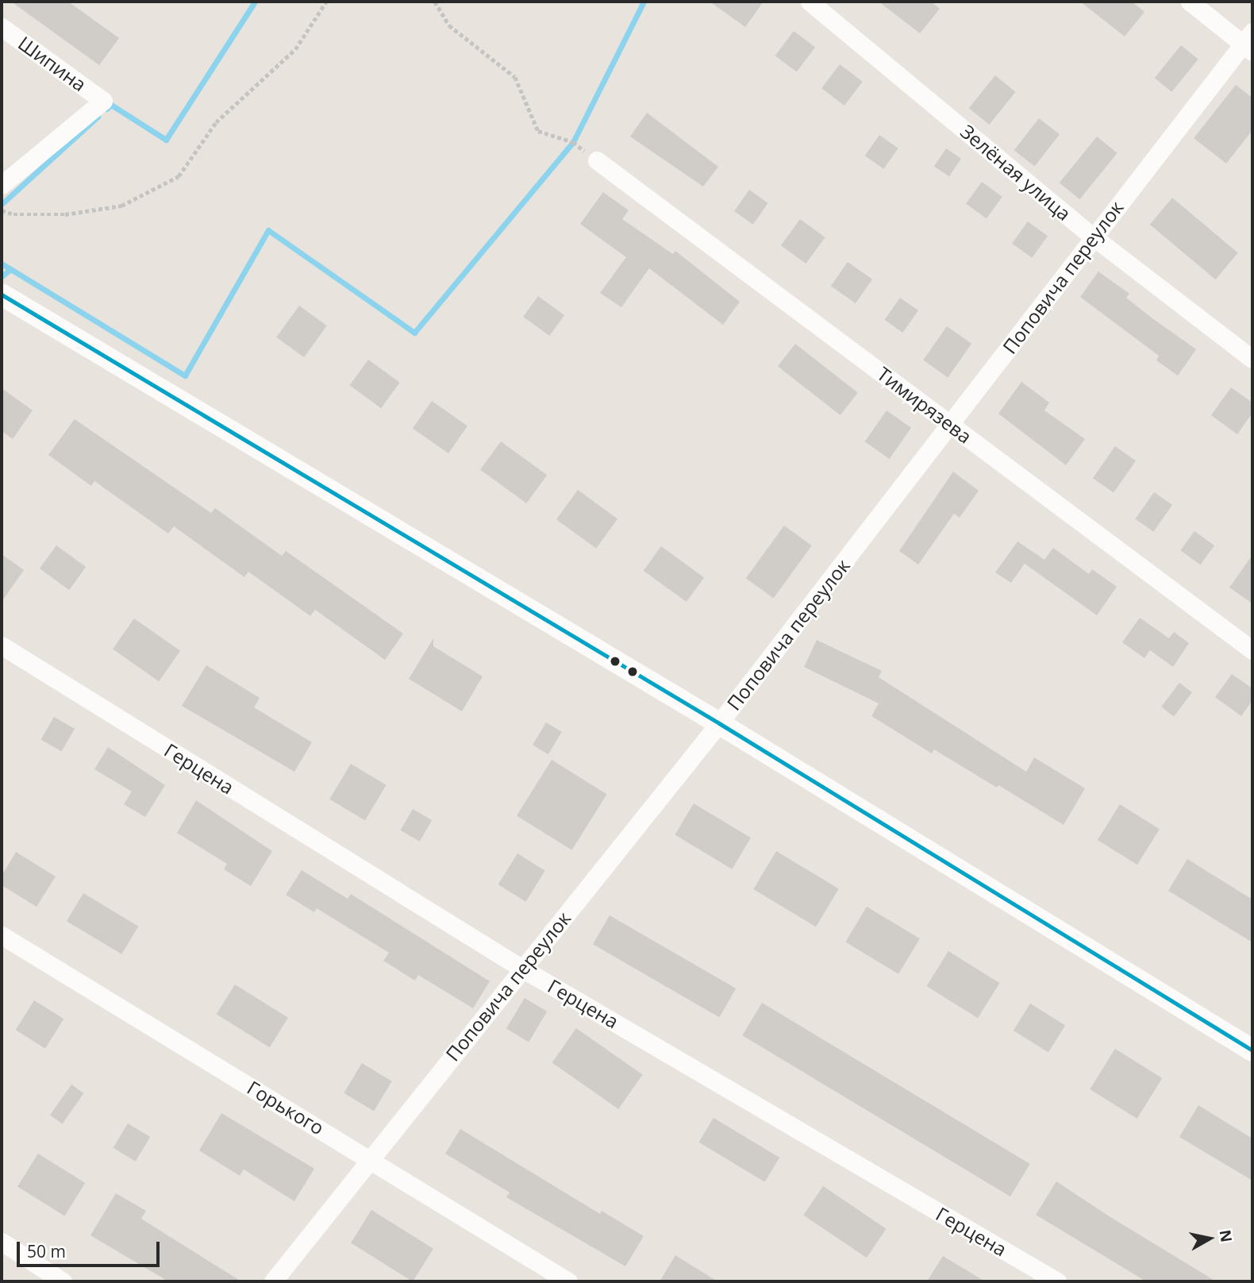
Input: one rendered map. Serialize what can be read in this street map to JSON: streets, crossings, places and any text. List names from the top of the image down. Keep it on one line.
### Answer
{"streets":{"street":["Шипина","Зелёная улица","Поповича переулок","Тимирязева","Герцена","Горького"]},"crossings":[["Зелёная улица","Поповича переулок"],["Поповича переулок","Тимирязева"],["Поповича переулок","Герцена"],["Поповича переулок","Горького"]],"scale_bar":"50 m","north":"right"}
